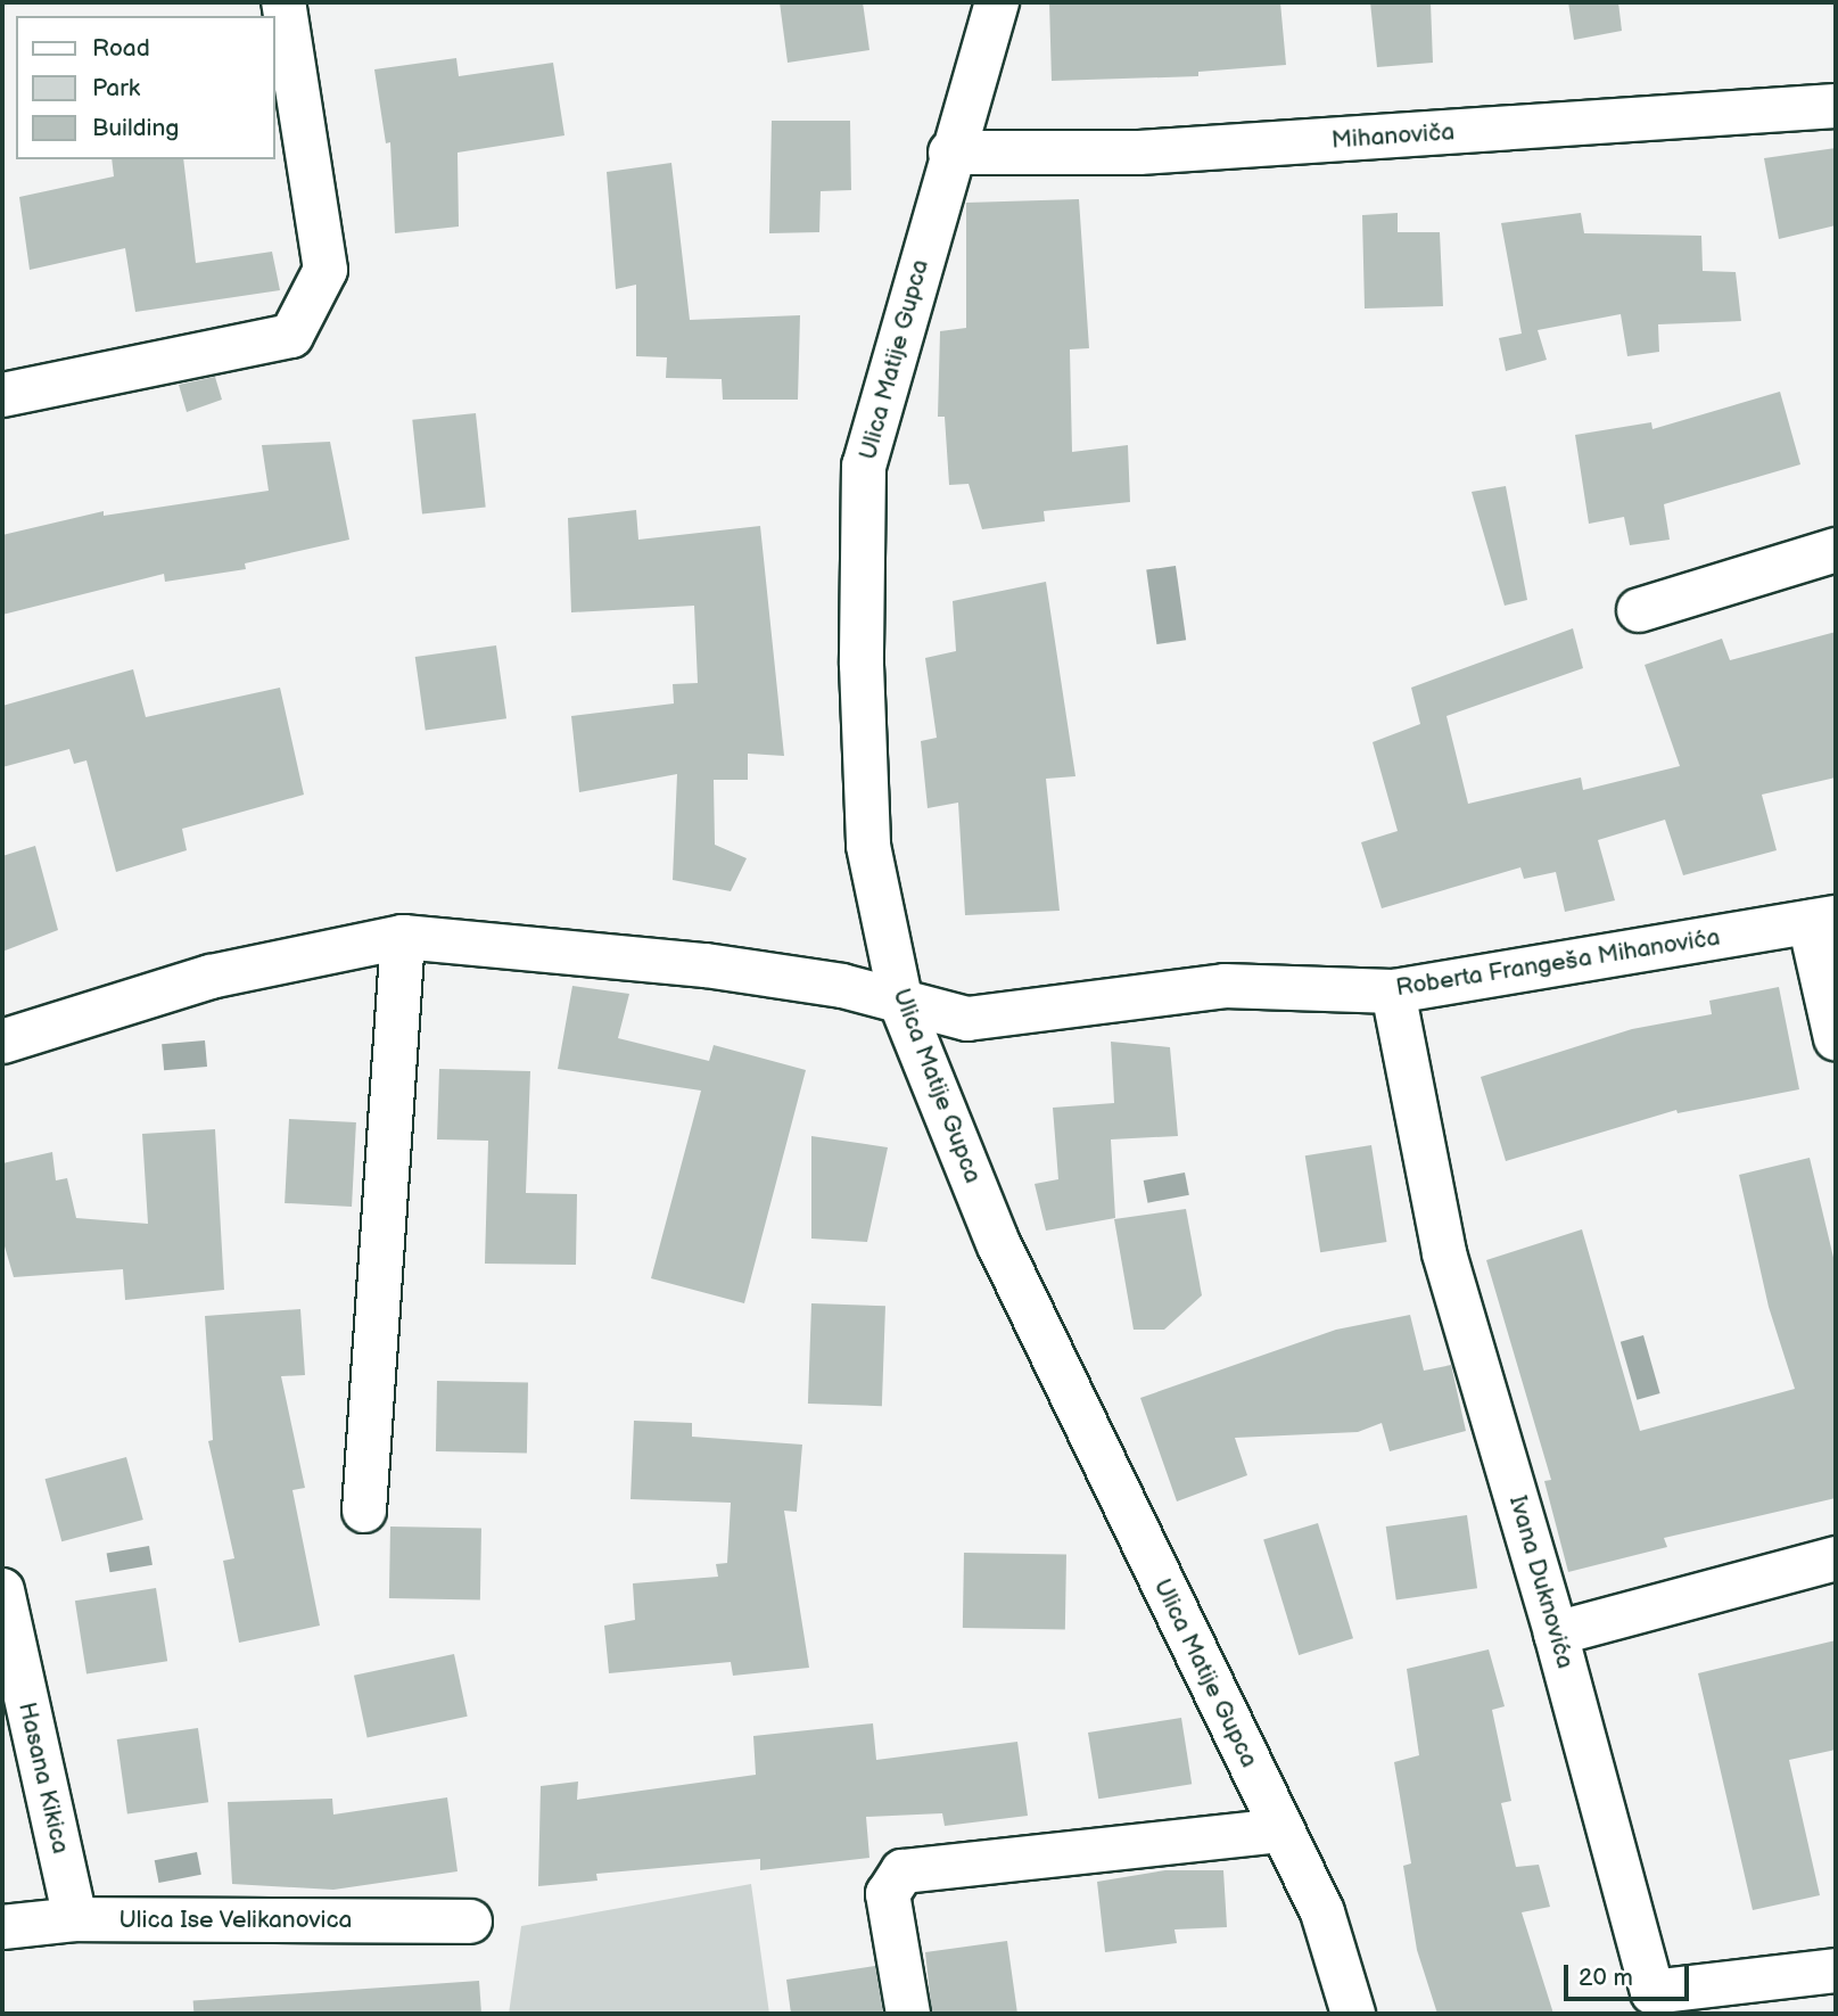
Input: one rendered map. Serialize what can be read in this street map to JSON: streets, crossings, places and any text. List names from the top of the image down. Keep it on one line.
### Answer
{"streets":{"street":["Mihanoviča","Ulica Matije Gupca","Roberta Frangeša Mihanovića","Ivana Duknovića","Hasana Kikica","Ulica Ise Velikanovica"]},"crossings":[["Mihanoviča","Ulica Matije Gupca"],["Ulica Matije Gupca","Roberta Frangeša Mihanovića"],["Roberta Frangeša Mihanovića","Ivana Duknovića"],["Hasana Kikica","Ulica Ise Velikanovica"]],"legend":["Road","Park","Building"],"scale_bar":"20 m"}
